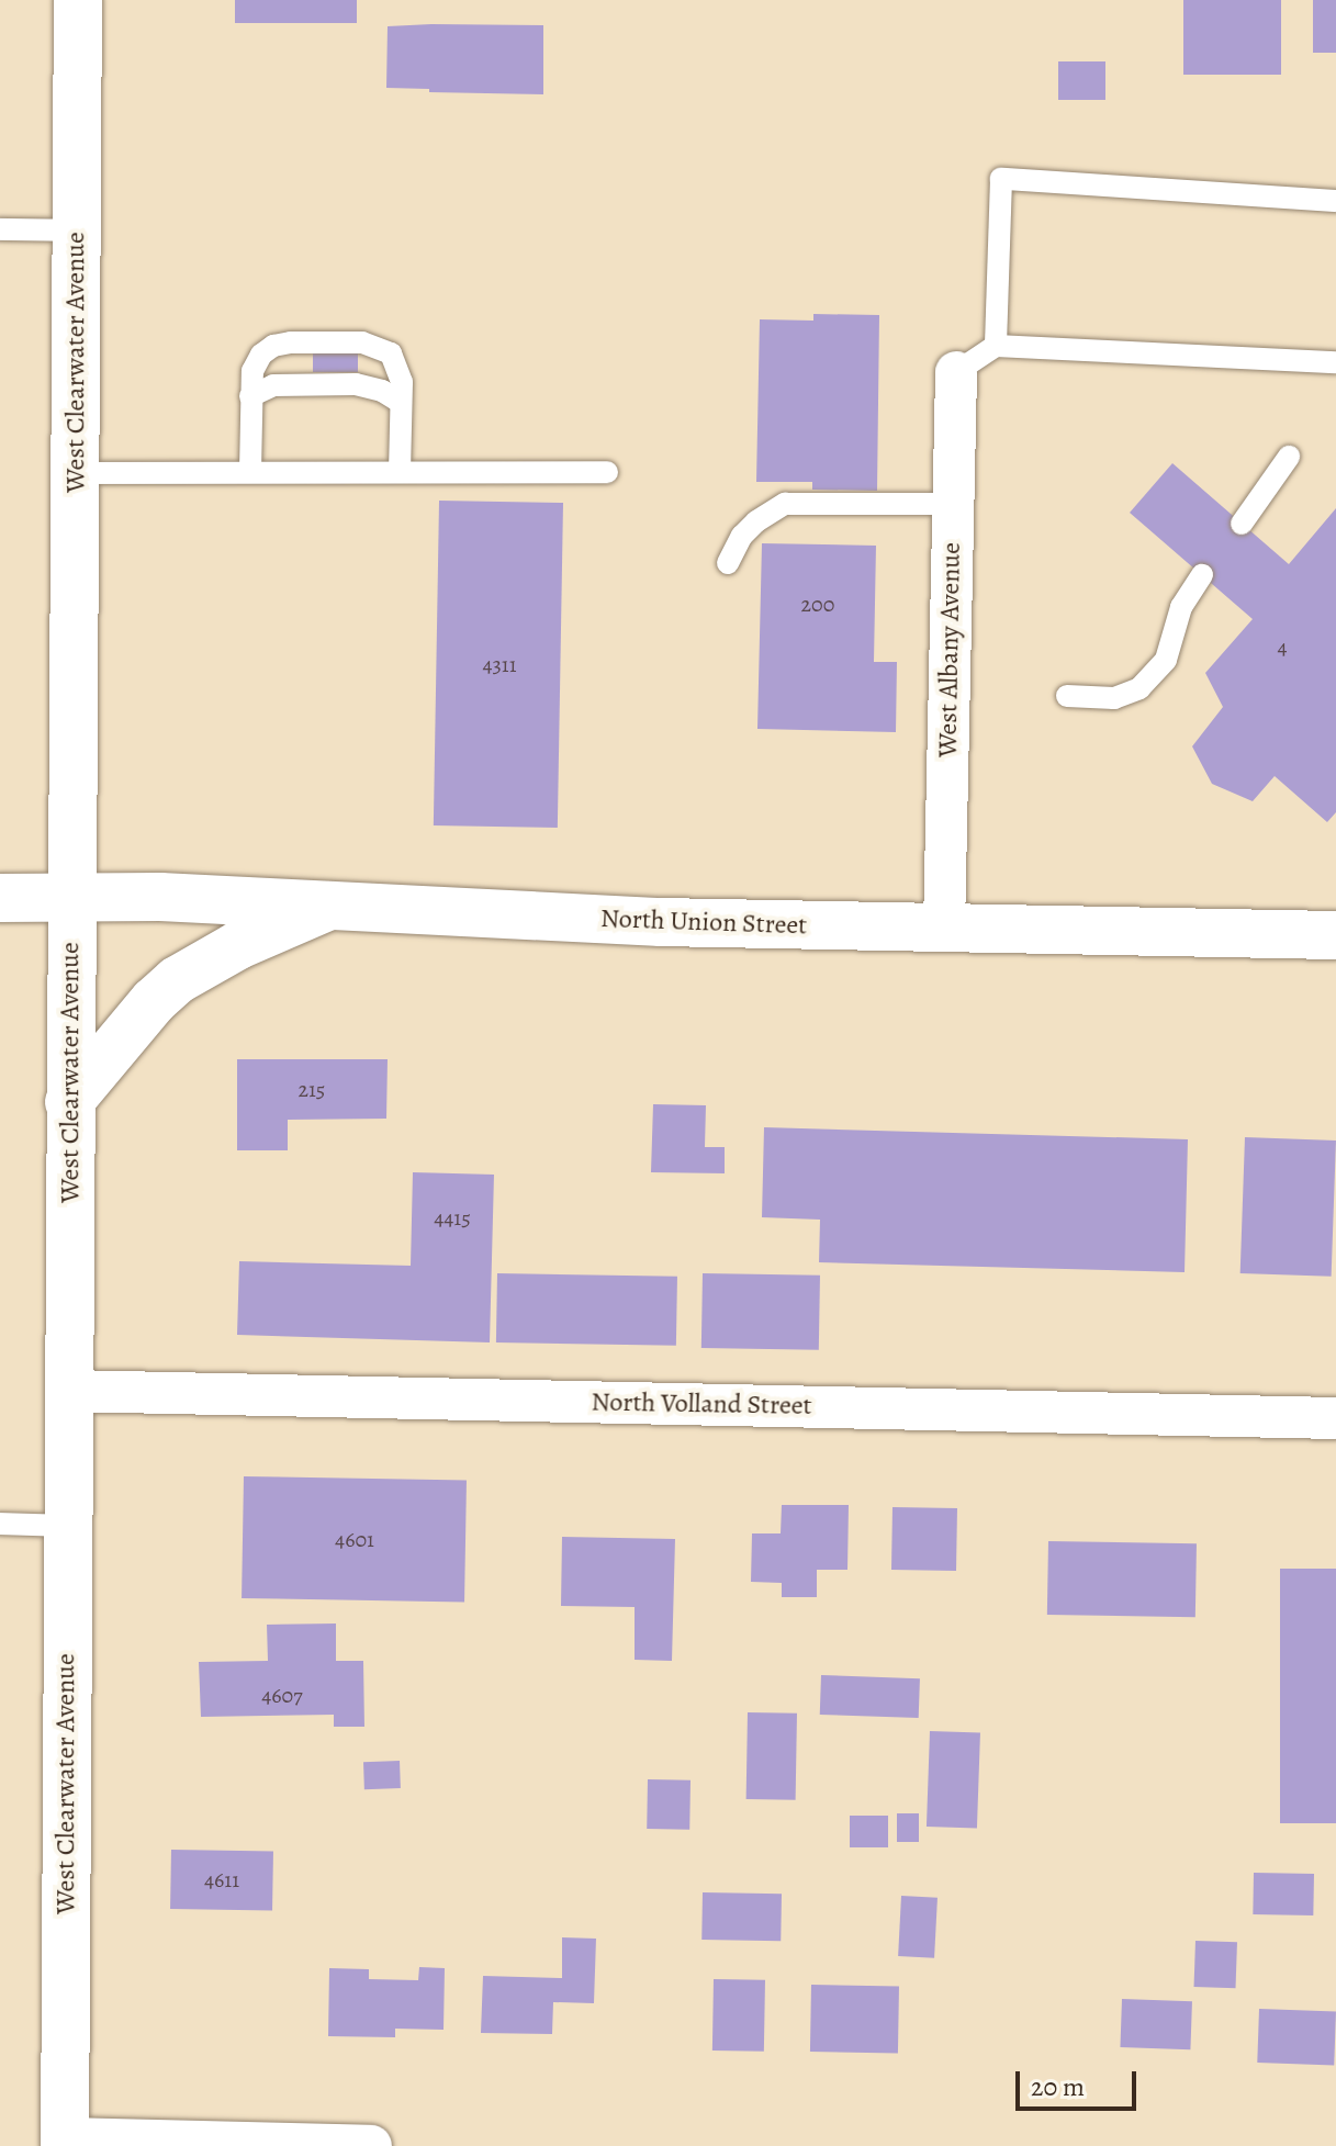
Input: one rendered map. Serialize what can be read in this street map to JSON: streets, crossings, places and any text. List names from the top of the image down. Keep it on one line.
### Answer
{"streets":{"main road":["West Clearwater Avenue","North Union Street"],"street":["West Albany Avenue","North Volland Street"]},"crossings":[["West Clearwater Avenue","North Union Street"],["West Clearwater Avenue","North Volland Street"],["West Albany Avenue","North Union Street"]],"house_numbers":["200","4","4311","215","4415","4601","4607","4611"],"scale_bar":"20 m"}
